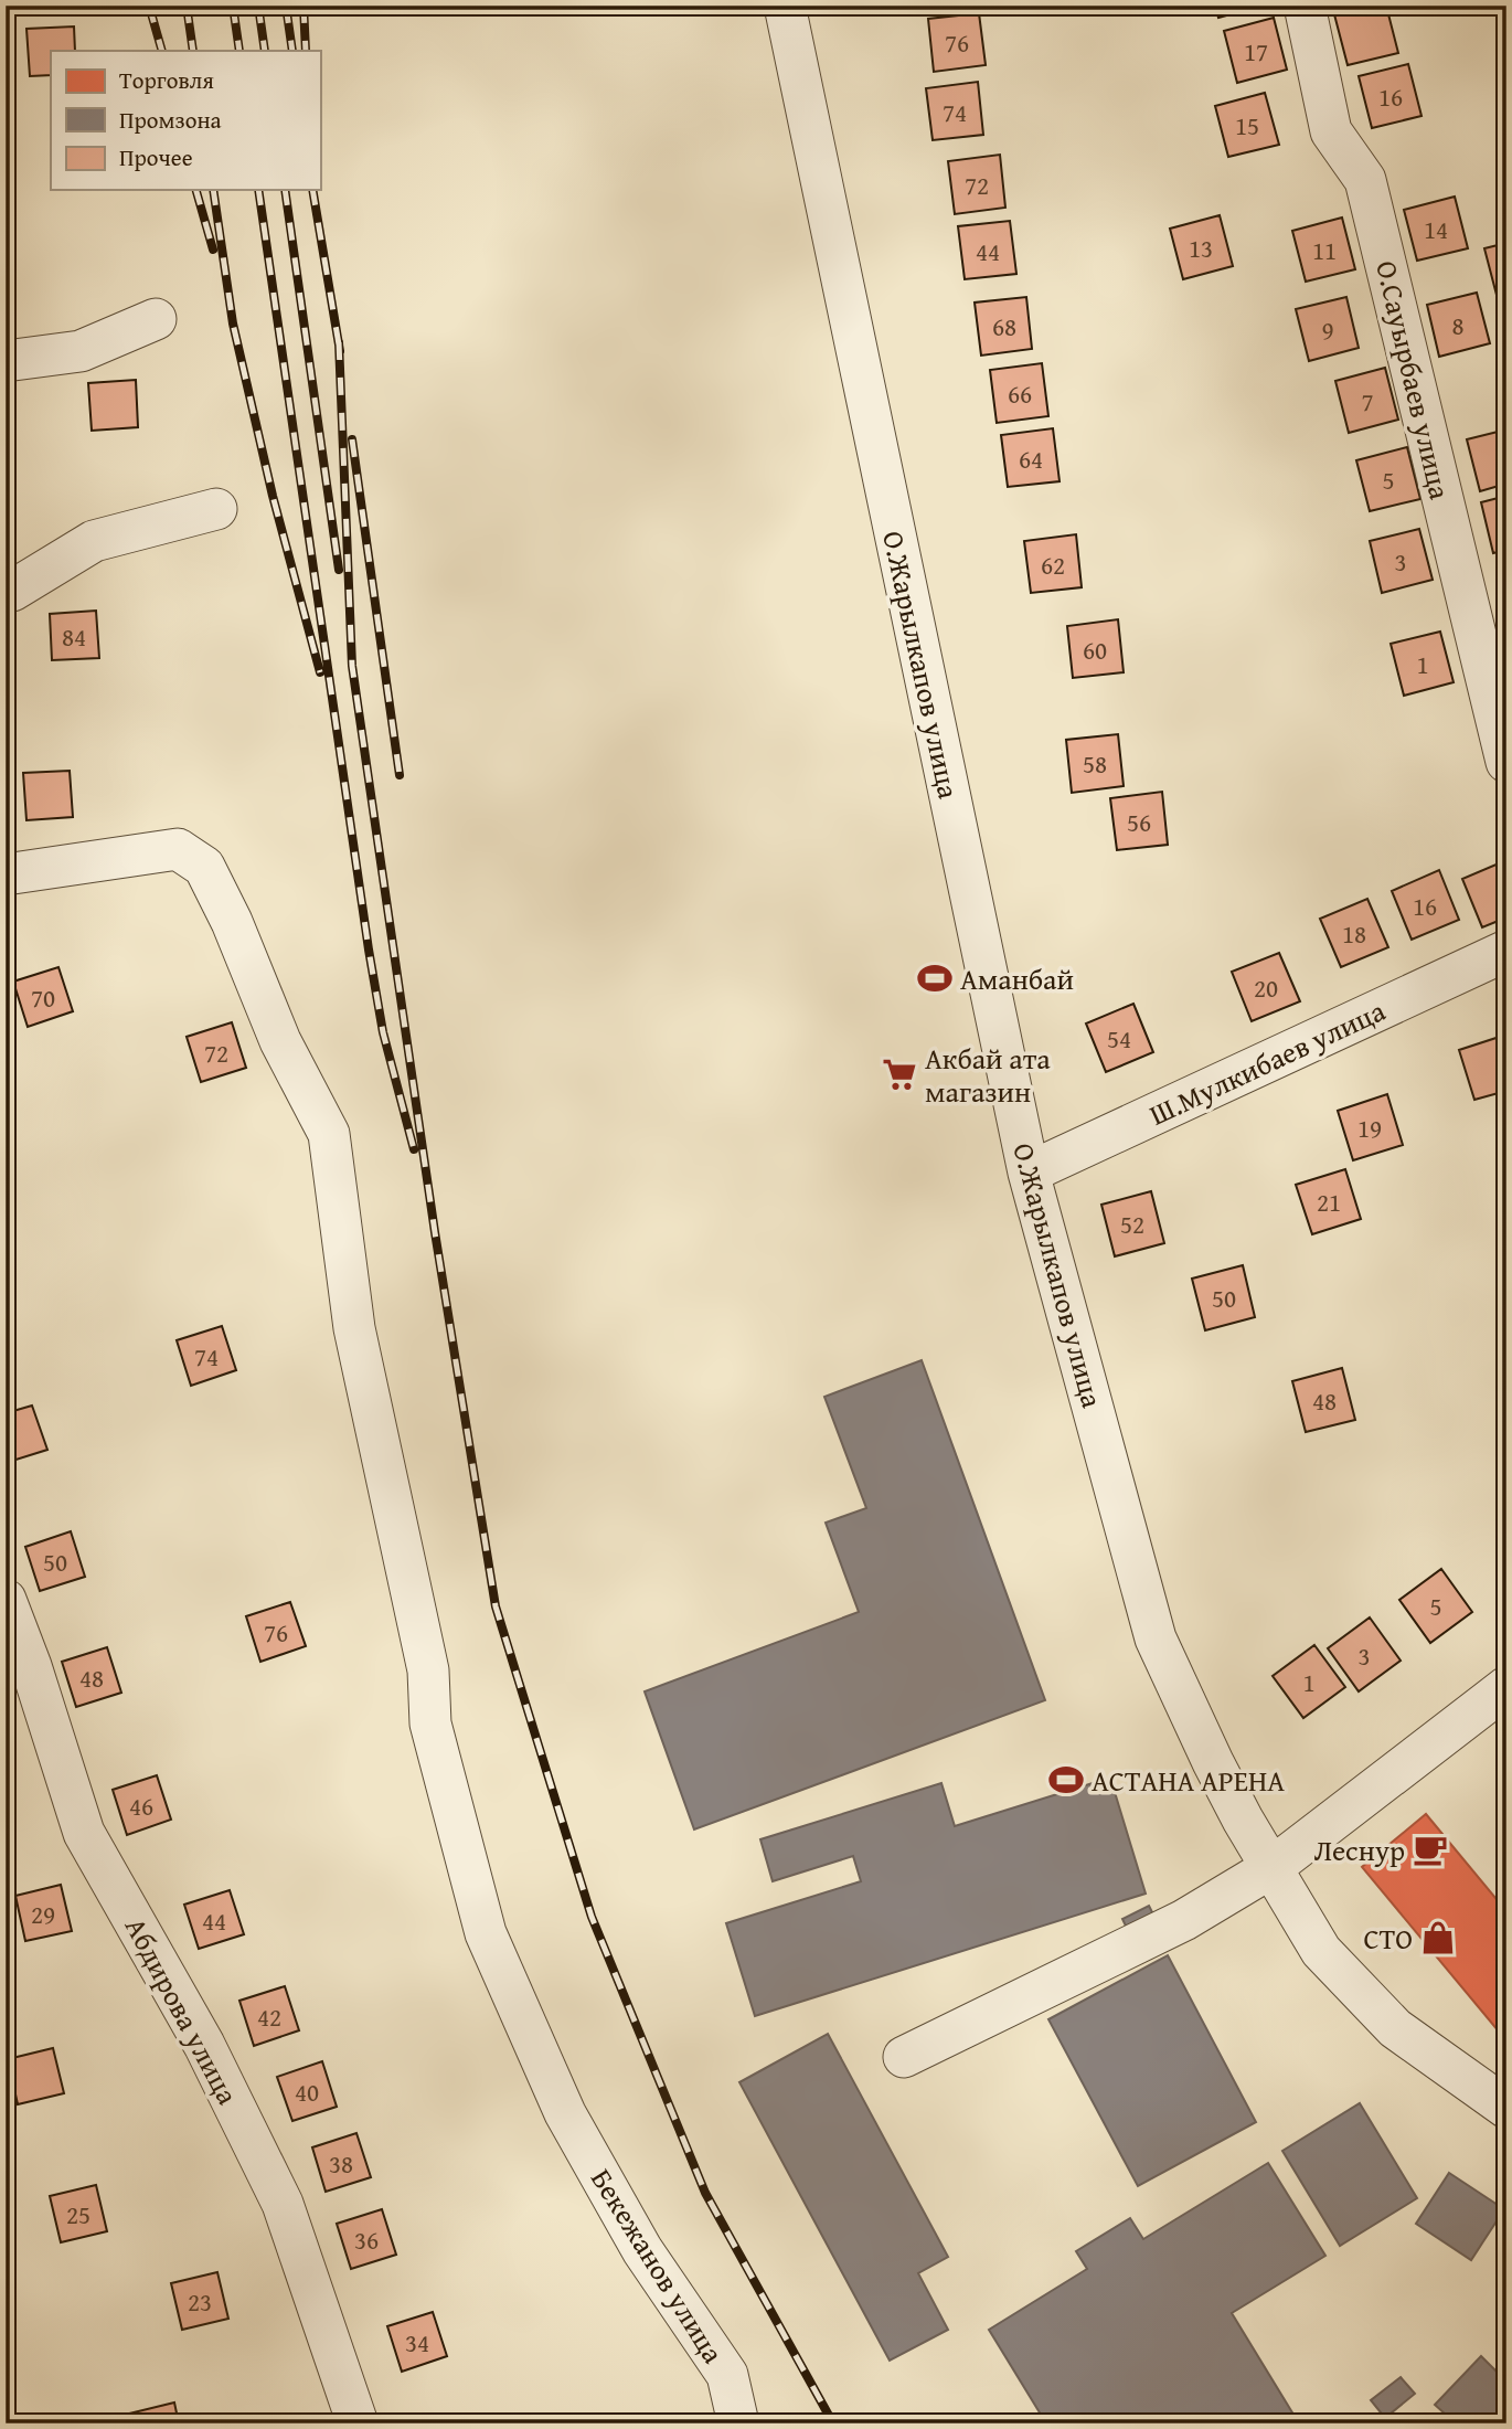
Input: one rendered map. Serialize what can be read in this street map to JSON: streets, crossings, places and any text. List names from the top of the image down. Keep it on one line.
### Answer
{"streets":{"street":["О.Сауырбаев улица","О.Жарылкапов улица","Ш.Мулкибаев улица","Абдирова улица","Бекежанов улица"]},"crossings":[["О.Жарылкапов улица","Ш.Мулкибаев улица"]],"places":{"sports":["Аманбай","АСТАНА АРЕНА"],"supermarket":["Акбай ата магазин"],"cafe":["Леснур"],"shop":["СТО"]},"house_numbers":["76","17","16","74","15","72","14","13","11","44","8","68","9","66","7","64","5","3","62","84","60","1","58","56","16","18","20","70","54","72","19","21","52","50","74","48","50","5","76","3","48","1","46","29","44","42","40","38","25","36","23","34"],"legend":["Торговля","Промзона","Прочее"]}
